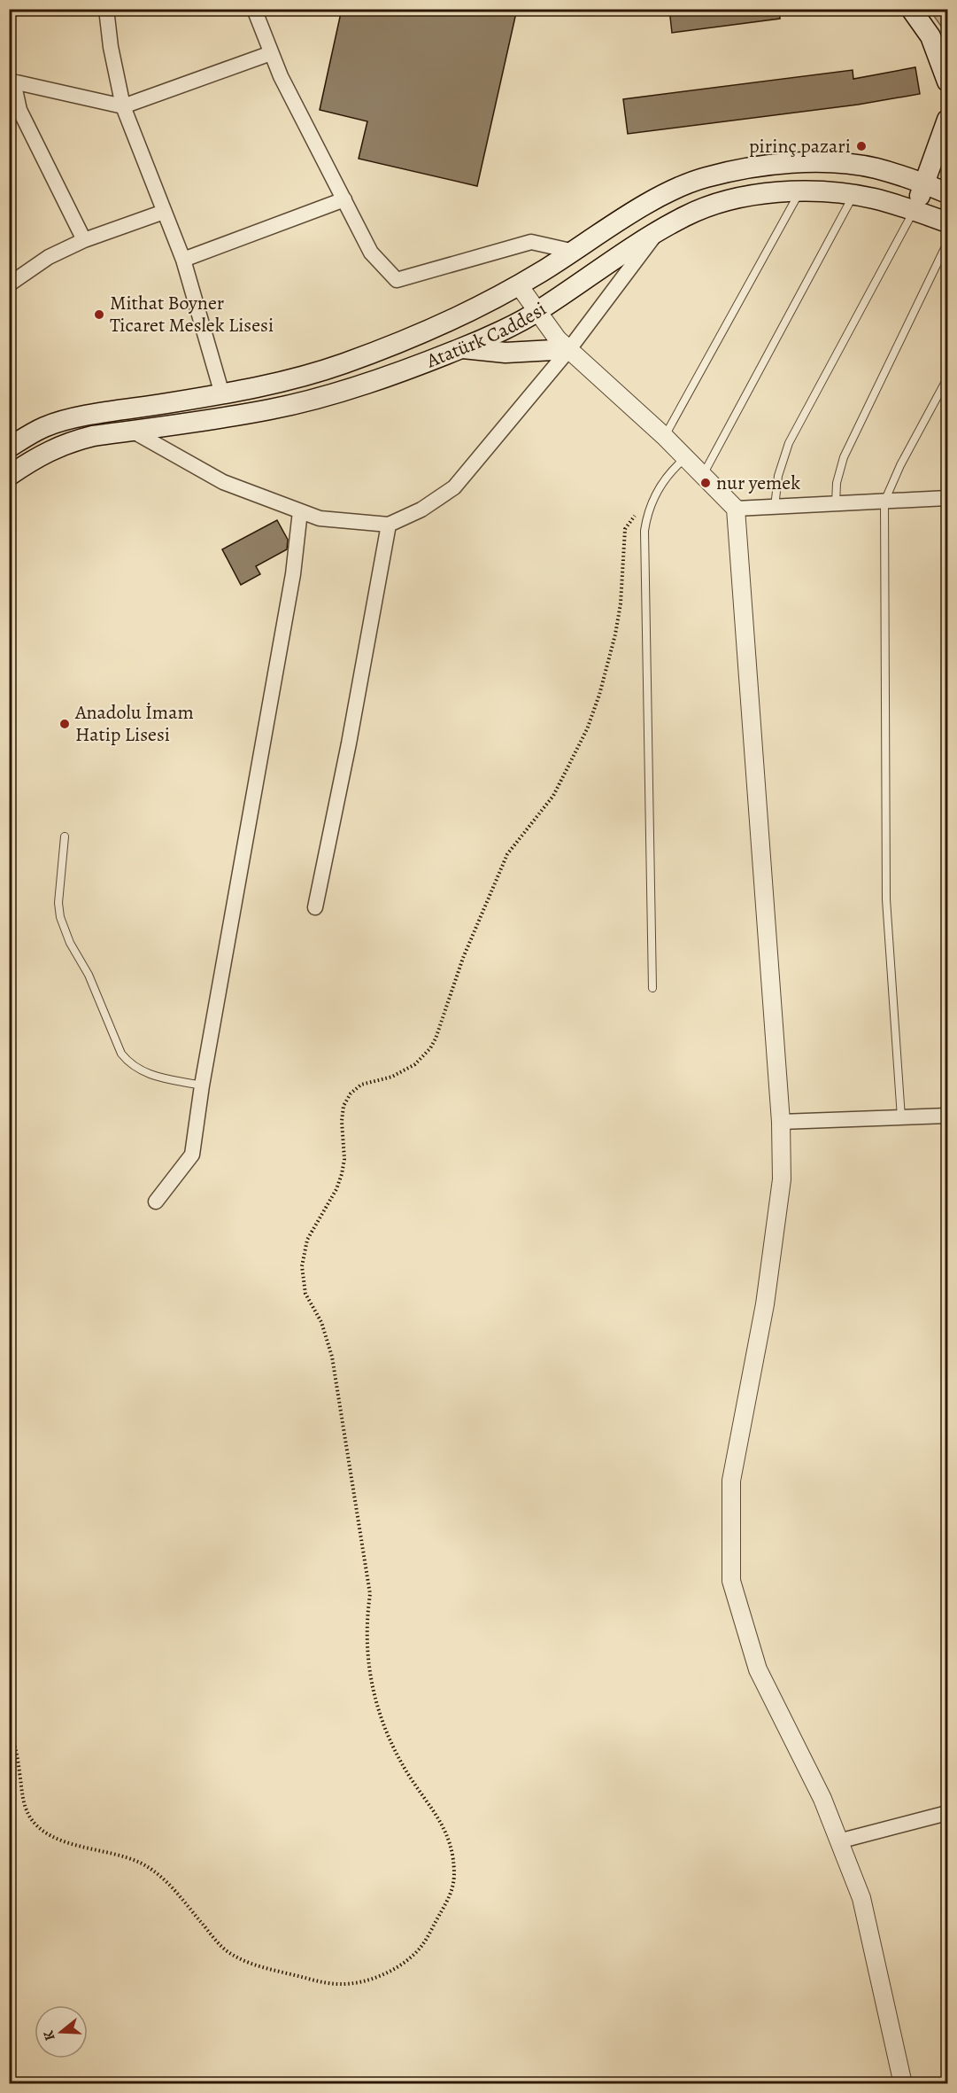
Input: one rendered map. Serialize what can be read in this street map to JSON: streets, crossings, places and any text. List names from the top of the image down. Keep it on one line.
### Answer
{"streets":{"main road":["Atatürk Caddesi"]},"places":["pirinç pazari","Mithat Boyner Ticaret Meslek Lisesi","nur yemek","Anadolu İmam Hatip Lisesi"],"north":"left"}
